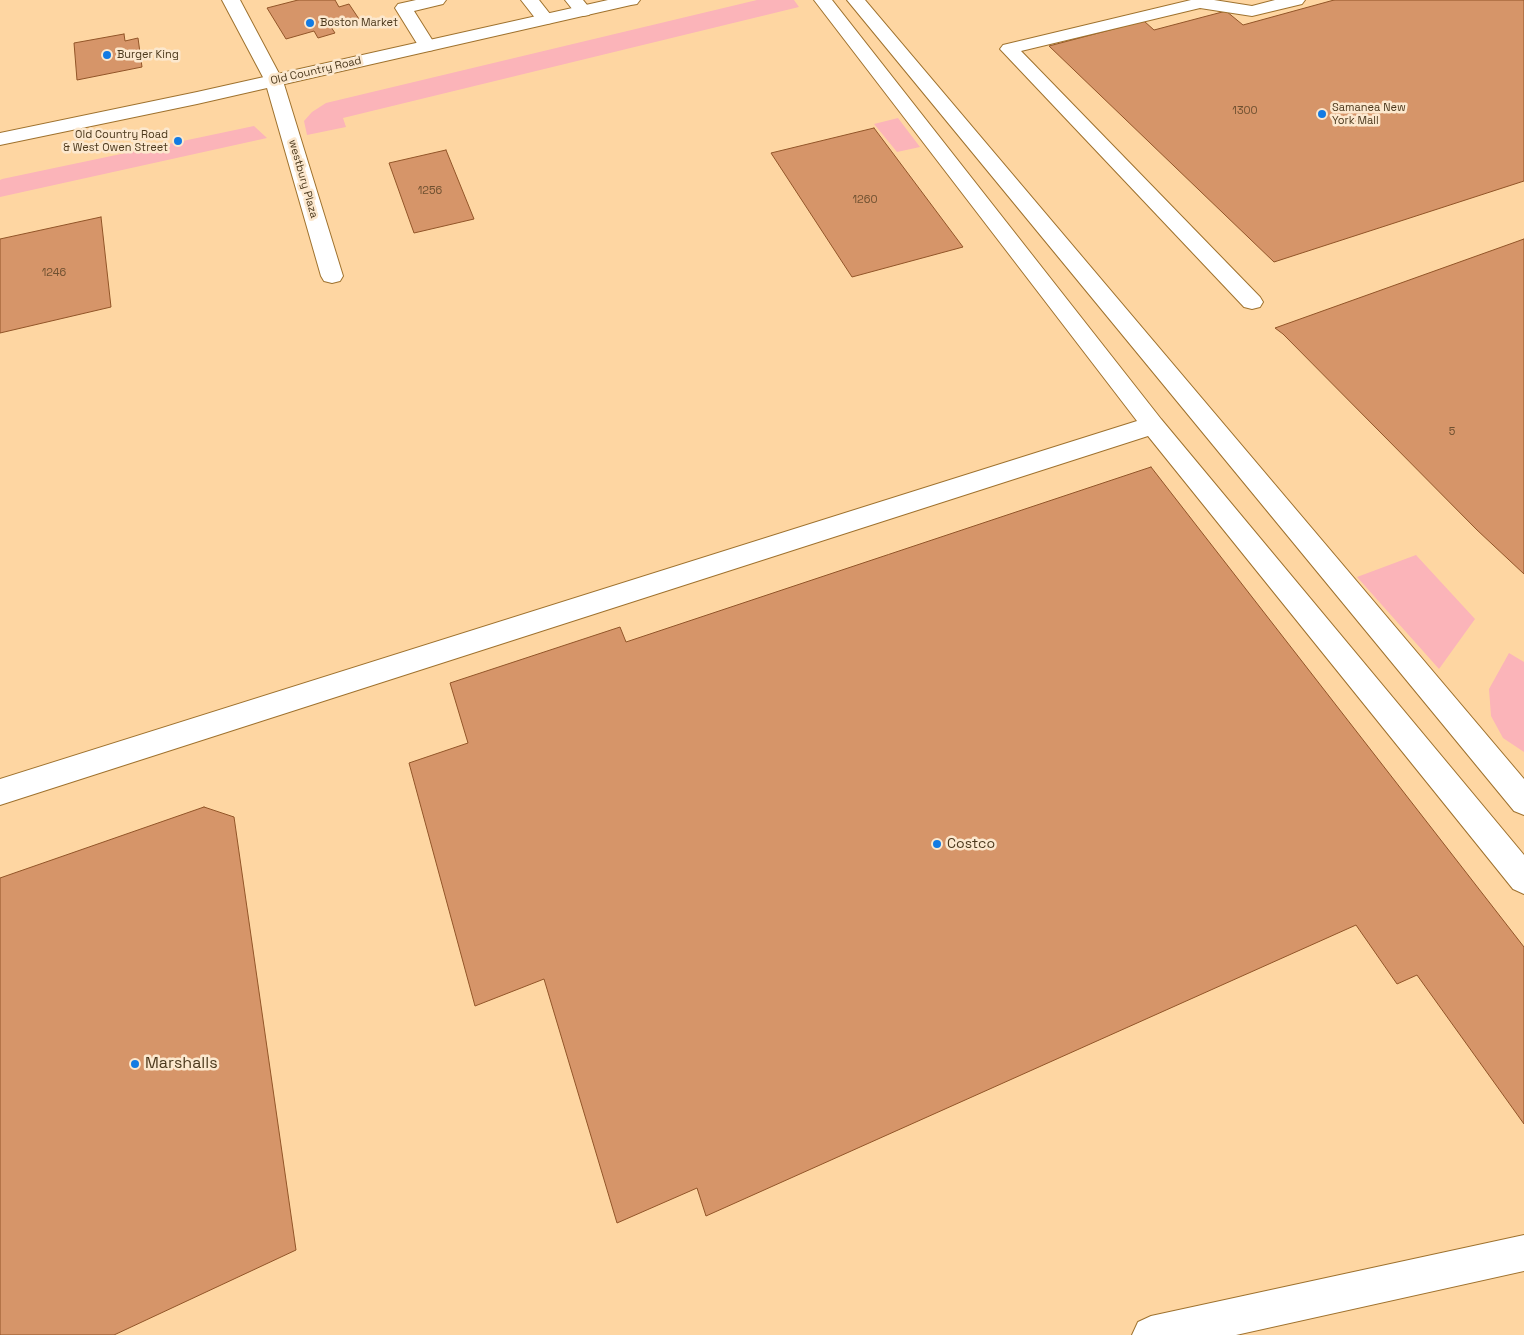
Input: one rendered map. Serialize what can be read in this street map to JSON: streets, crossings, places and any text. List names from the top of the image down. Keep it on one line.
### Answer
{"streets":{"main road":["Old Country Road","westbury Plaza"]},"crossings":[["Old Country Road","westbury Plaza"]],"places":["Boston Market","Burger King","Samanea New York Mall","Old Country Road & West Owen Street","Costco","Marshalls"],"house_numbers":["1300","1256","1260","1246","5"]}
